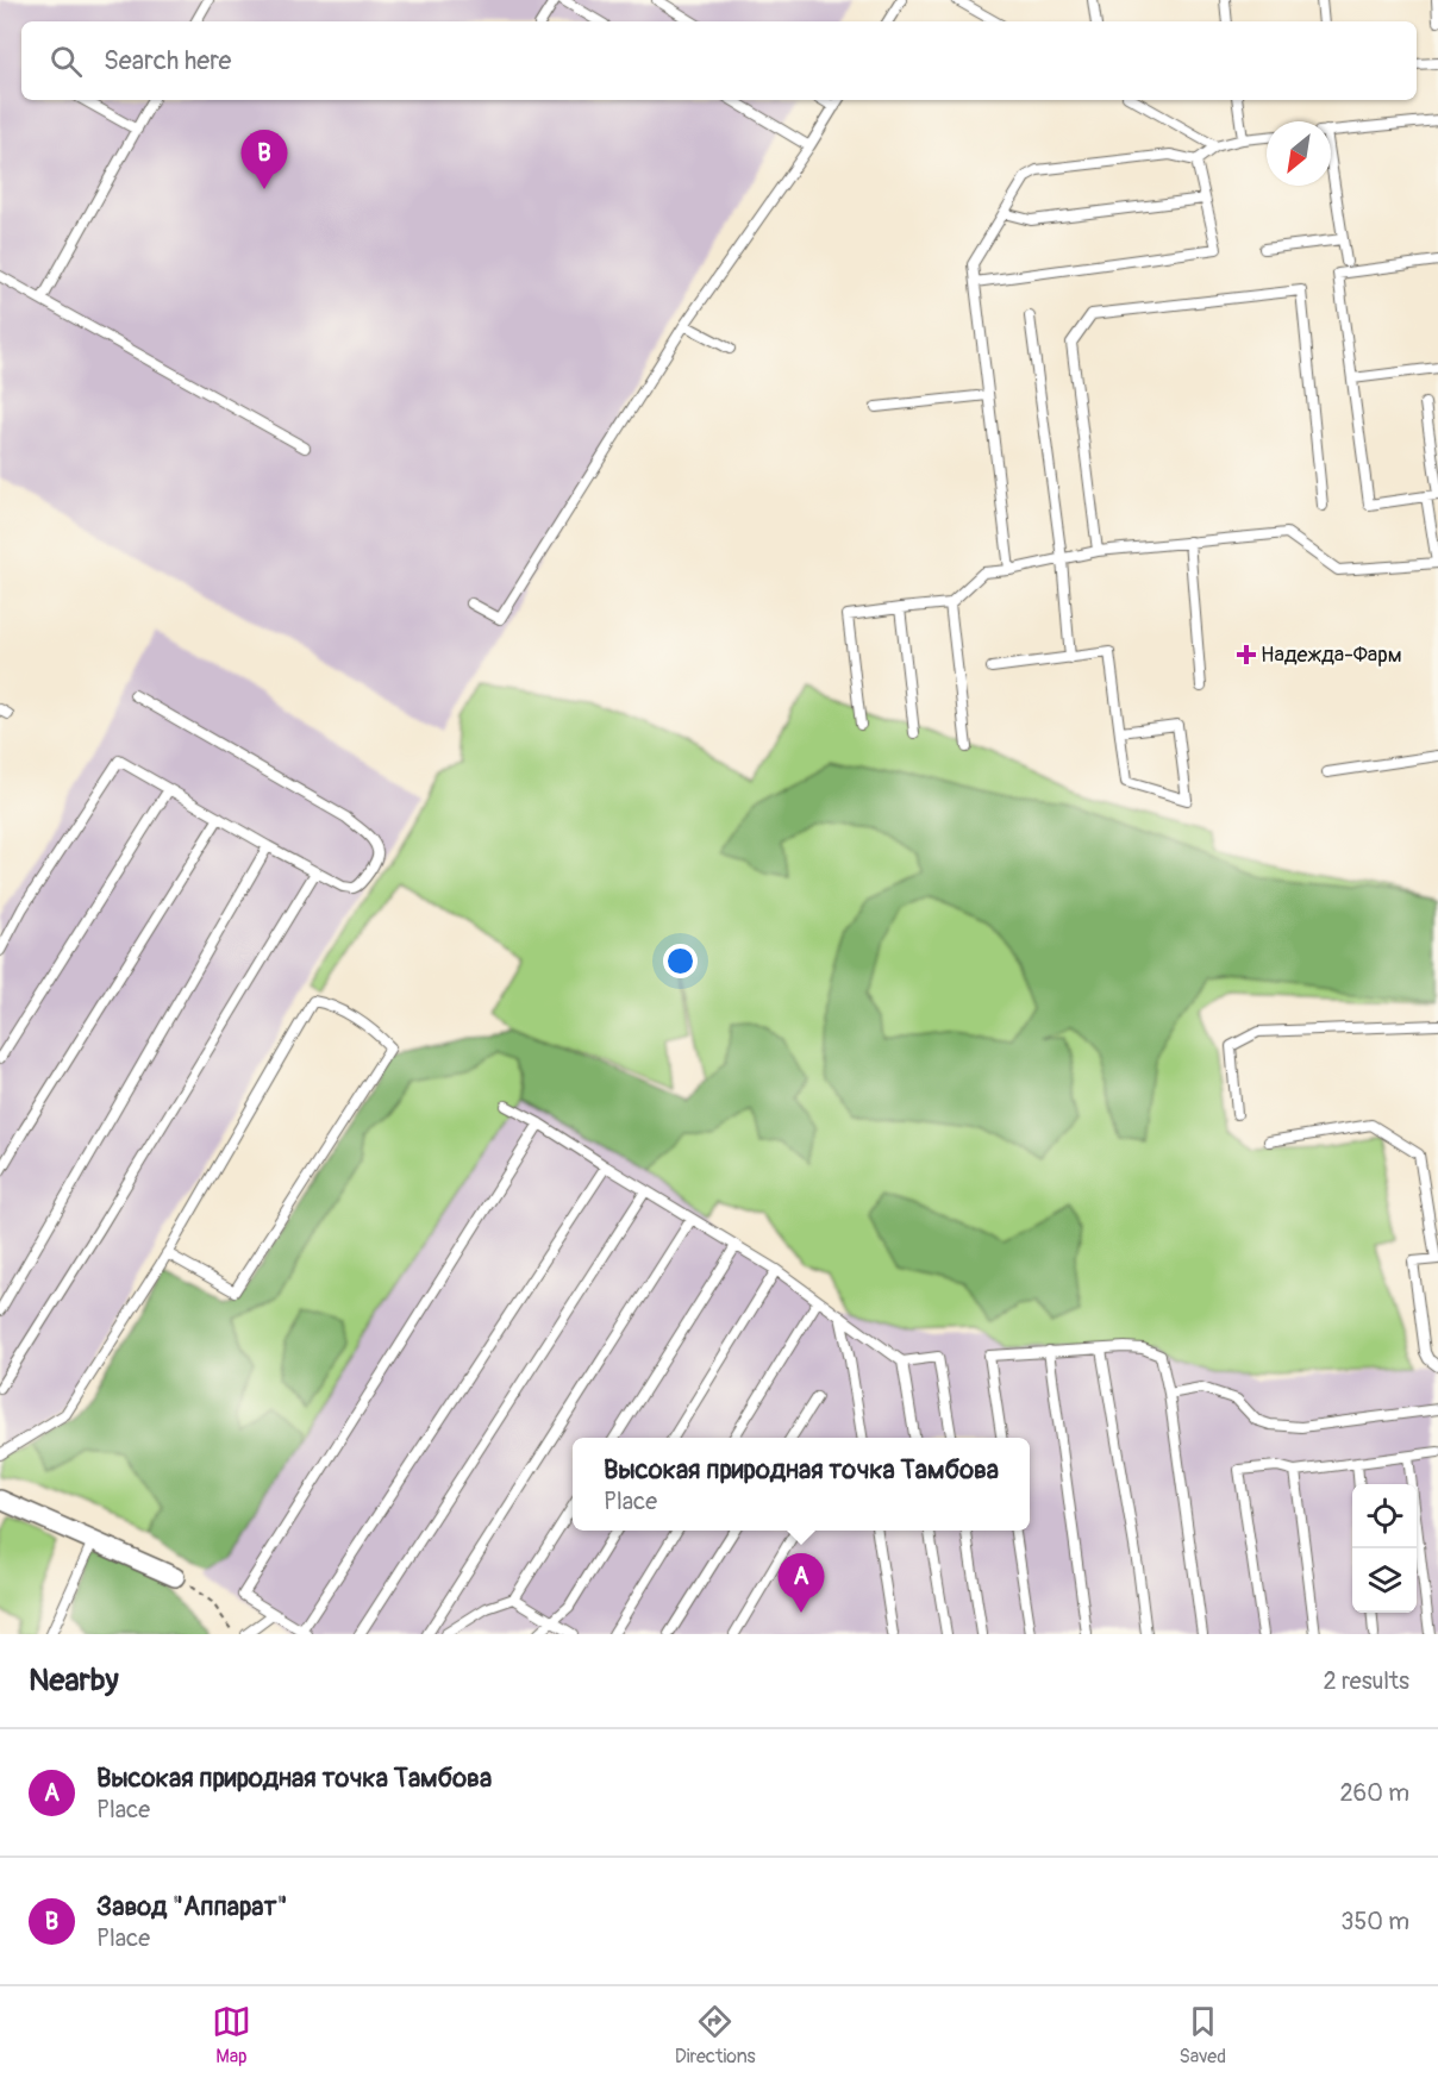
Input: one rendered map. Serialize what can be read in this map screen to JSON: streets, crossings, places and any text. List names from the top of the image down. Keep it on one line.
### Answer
{"places":{"health":["Надежда-Фарм"]},"north":"bottom left","page":{"search":"Search here","pins":["B","A"],"popup":["Высокая природная точка Тамбова","Place"],"heading":["Nearby","2 results"],"list":[{"mark":"A","name":"Высокая природная точка Тамбова","note":"Place","value":"260 m"},{"mark":"B","name":"Завод \"Аппарат\"","note":"Place","value":"350 m"}],"nav":["Map","Directions","Saved"]}}
